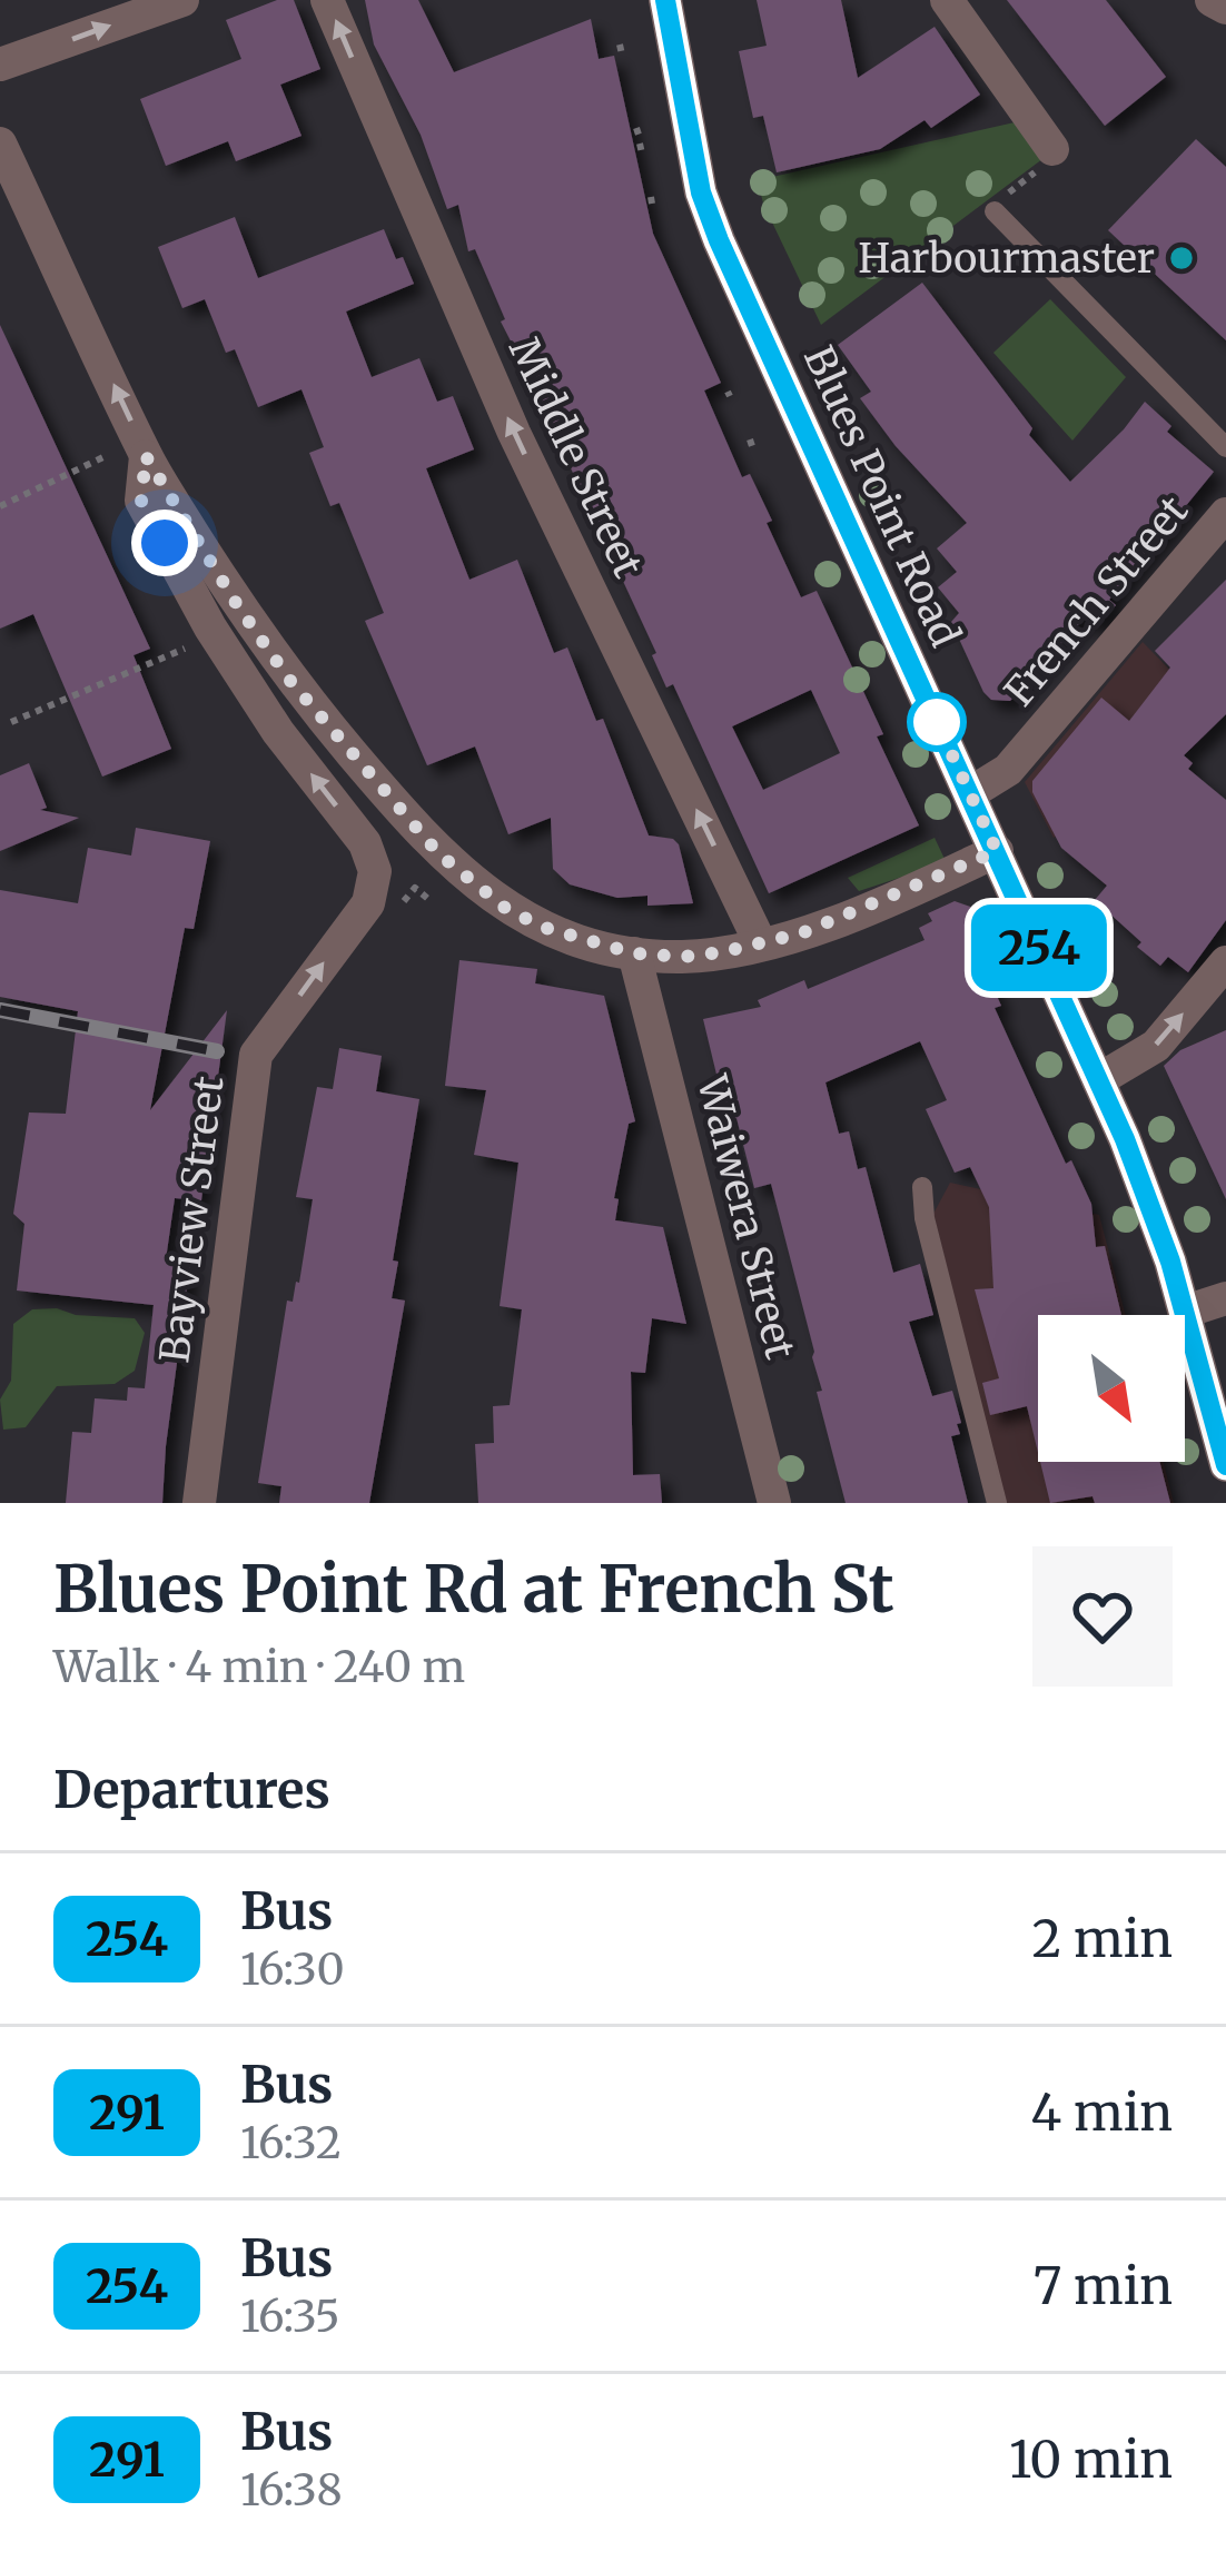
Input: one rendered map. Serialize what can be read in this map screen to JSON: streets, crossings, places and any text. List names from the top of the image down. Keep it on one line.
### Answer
{"streets":{"street":["Middle Street","Blues Point Road","French Street","Waiwera Street","Bayview Street"]},"crossings":[["Blues Point Road","French Street"]],"one_way":["Bayview Street"],"places":["Harbourmaster"],"lines":["bus line 254"],"north":"bottom right","page":{"on_map":"254","heading":[["Blues Point Rd at French St","Walk · 4 min · 240 m"],"Departures"],"list":[{"mark":"254","name":"Bus","note":"16:30","value":"2 min"},{"mark":"291","name":"Bus","note":"16:32","value":"4 min"},{"mark":"254","name":"Bus","note":"16:35","value":"7 min"},{"mark":"291","name":"Bus","note":"16:38","value":"10 min"}]}}
